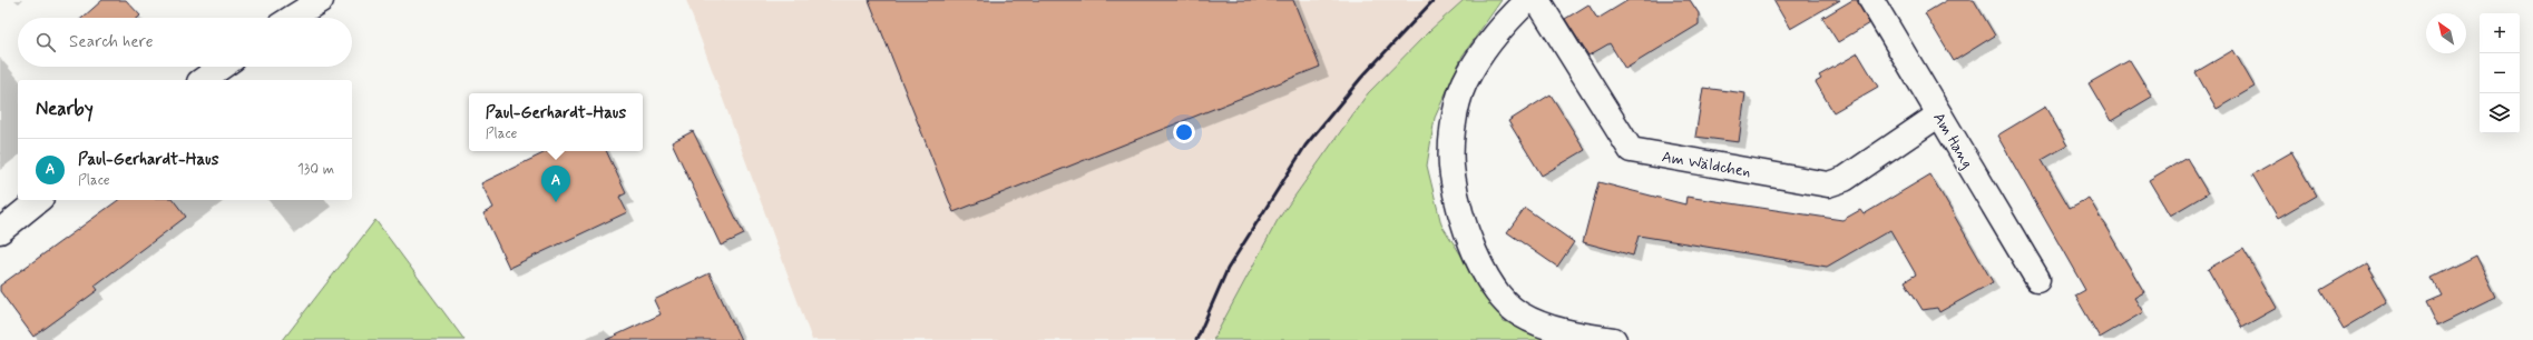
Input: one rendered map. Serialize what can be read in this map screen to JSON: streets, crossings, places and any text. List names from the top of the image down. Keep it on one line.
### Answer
{"streets":{"street":["Am Hang","Am Wäldchen"]},"crossings":[["Am Hang","Am Wäldchen"]],"north":"top left","page":{"map_buttons":["+","−"],"search":"Search here","heading":"Nearby","popup":["Paul-Gerhardt-Haus","Place"],"list":[{"mark":"A","name":"Paul-Gerhardt-Haus","note":"Place","value":"130 m"}],"pins":"A"}}
